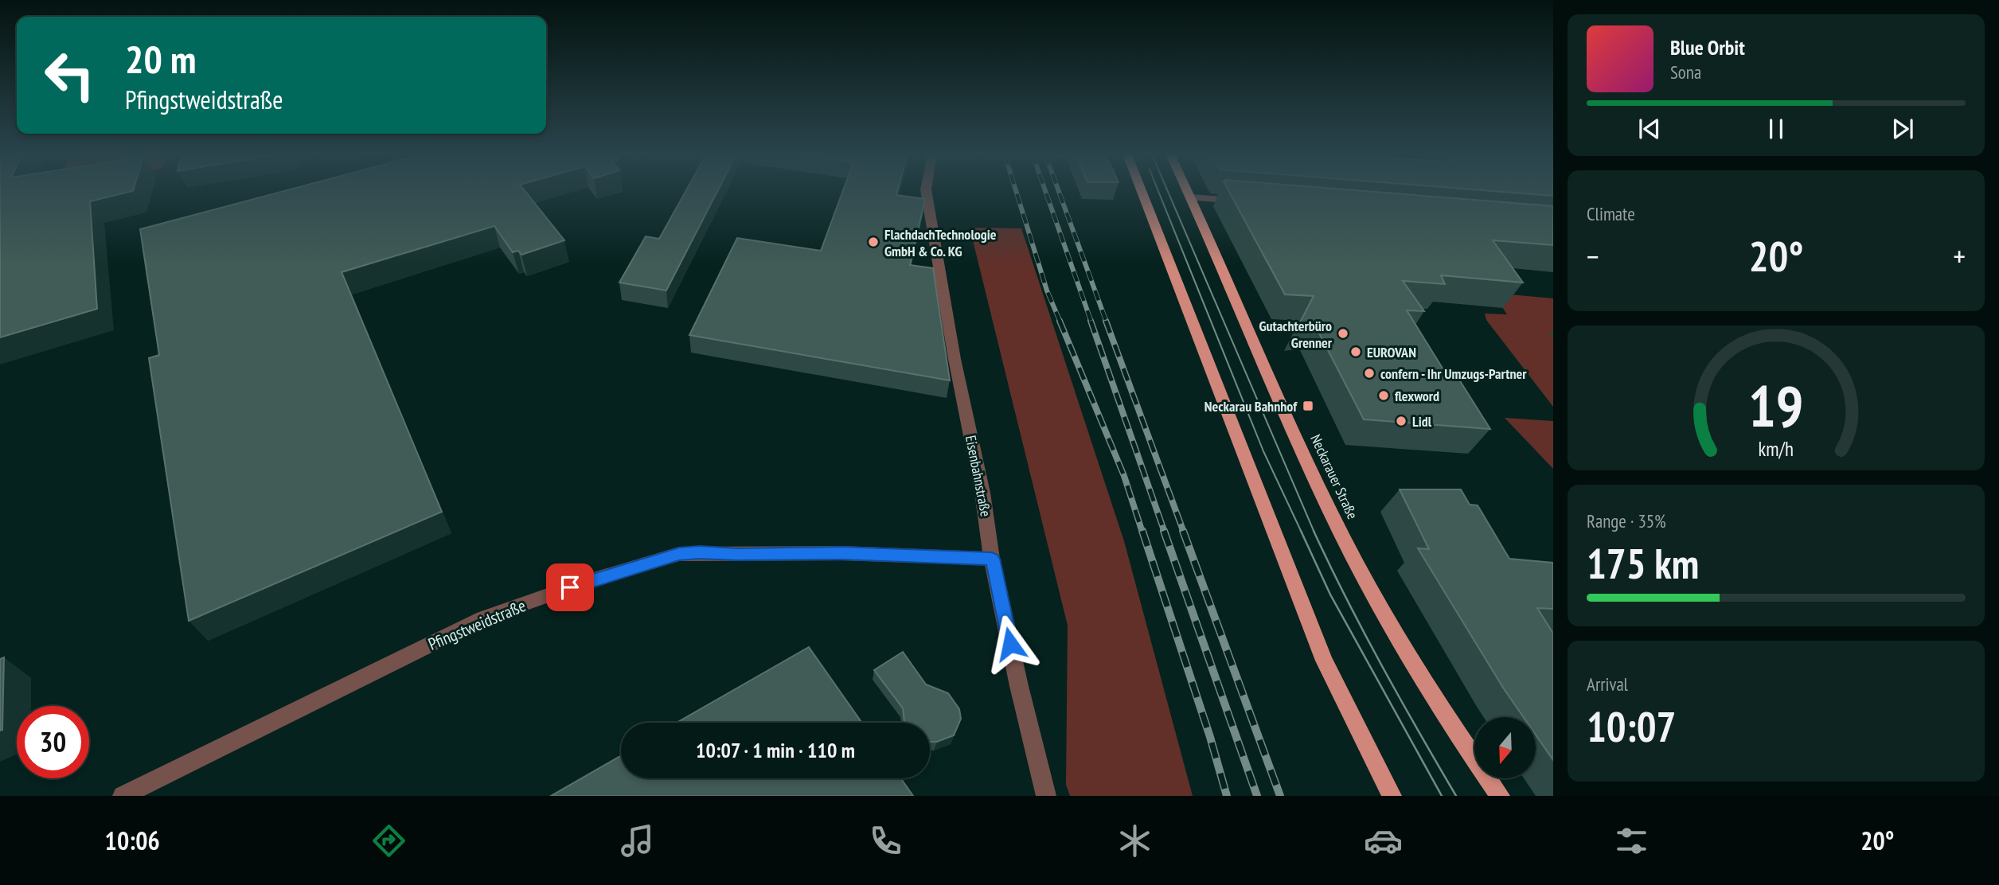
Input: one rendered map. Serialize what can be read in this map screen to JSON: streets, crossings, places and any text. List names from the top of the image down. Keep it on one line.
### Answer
{"streets":{"main road":["Neckarauer Straße"],"street":["Eisenbahnstraße","Pfingstweidstraße"]},"crossings":[["Eisenbahnstraße","Pfingstweidstraße"]],"places":{"other":["FlachdachTechnologie GmbH & Co. KG","Gutachterbüro Grenner","EUROVAN","confern - Ihr Umzugs-Partner","flexword","Lidl"],"transit":["Neckarau Bahnhof"]},"north":"bottom","page":{"turn":["20 m","Pfingstweidstraße"],"song":["Blue Orbit","Sona"],"tile":["Climate",["Range · 35%","175 km"],["Arrival","10:07"]],"heat":["−","20°","+"],"limit":"30","trip":"10:07 · 1 min · 110 m","tabs":["10:06","20°"],"gauge":["19","km/h"]}}
